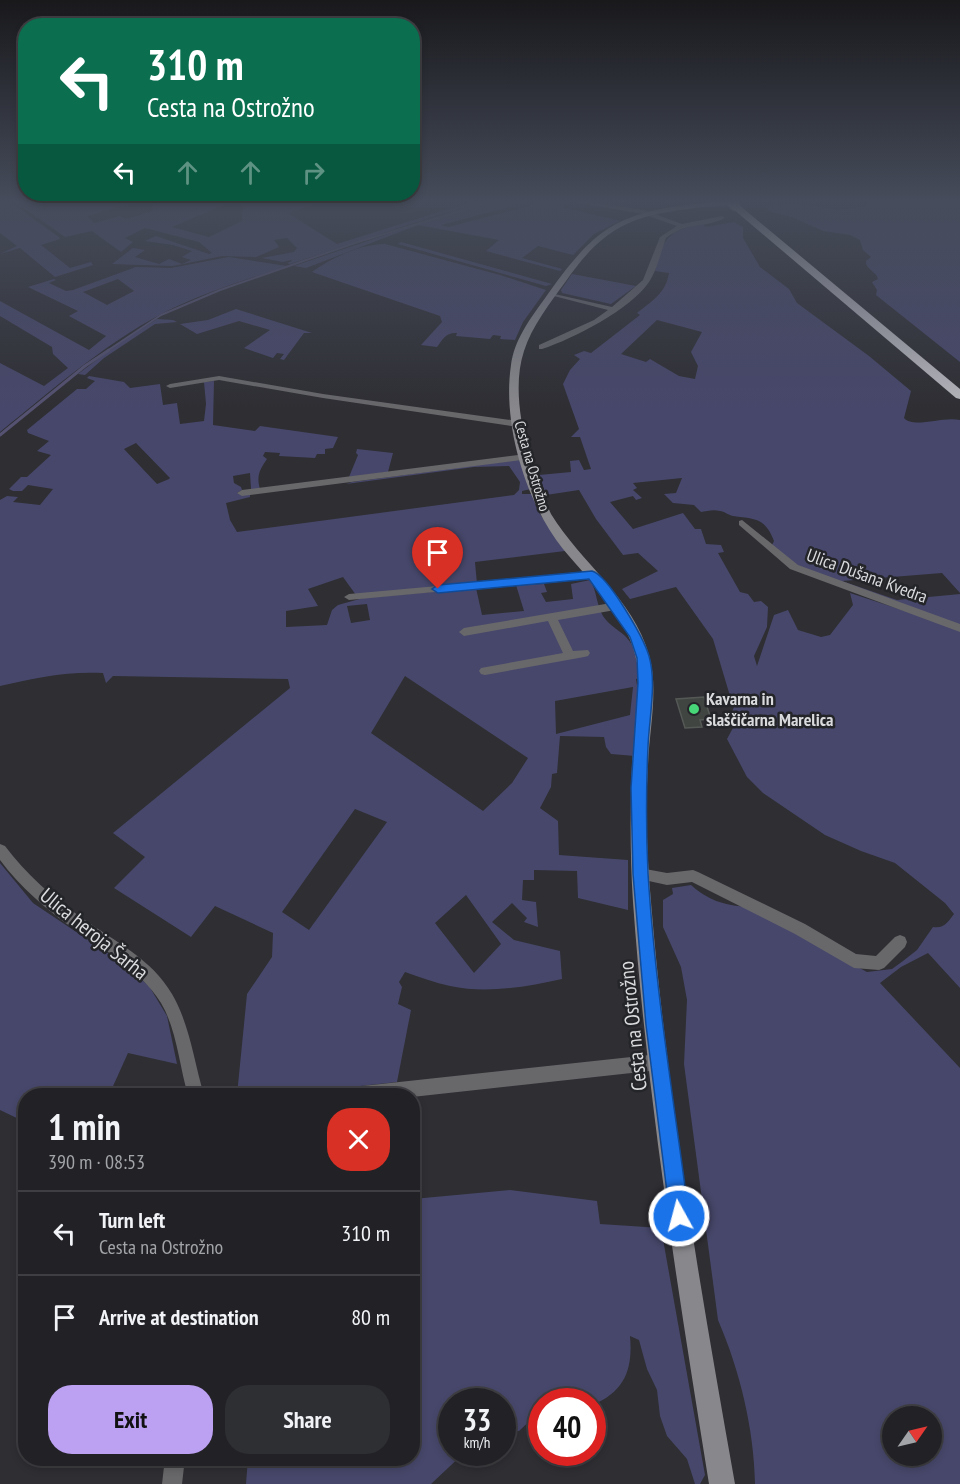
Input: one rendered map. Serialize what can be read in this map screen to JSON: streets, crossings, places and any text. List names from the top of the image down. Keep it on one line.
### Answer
{"streets":{"street":["Cesta na Ostrožno","Ulica Dušana Kvedra","Ulica heroja Šarha"]},"places":["Kavarna in slaščičarna Marelica"],"north":"top right","page":{"turn":["310 m","Cesta na Ostrožno"],"heading":["1 min","390 m · 08:53"],"list":[{"name":"Turn left","note":"Cesta na Ostrožno","value":"310 m"},{"name":"Arrive at destination","value":"80 m"}],"buttons":["Exit","Share"],"speed":"33 km/h","limit":"40"}}
